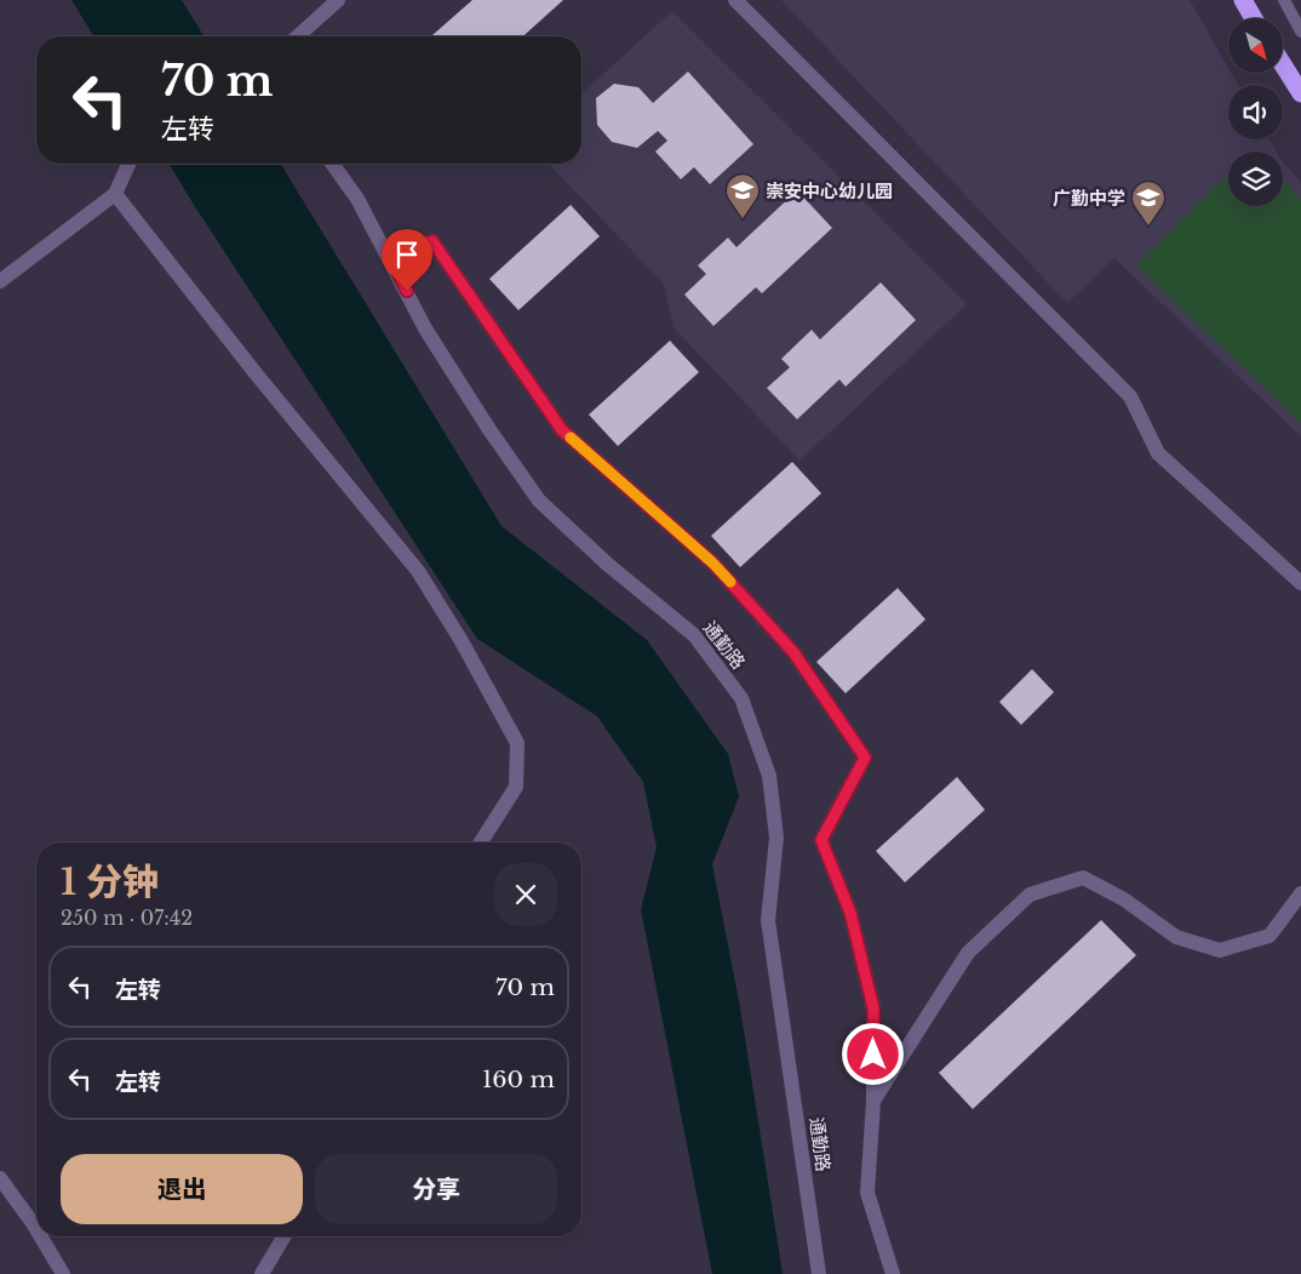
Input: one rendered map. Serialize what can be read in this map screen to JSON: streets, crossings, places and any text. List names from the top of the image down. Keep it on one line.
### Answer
{"streets":{"street":["通勤路"]},"places":{"school or university":["崇安中心幼儿园","广勤中学"]},"north":"bottom right","page":{"turn":["70 m","左转"],"heading":["1 分钟","250 m · 07:42"],"list":[{"name":"左转","value":"70 m"},{"name":"左转","value":"160 m"}],"buttons":["退出","分享"]}}
